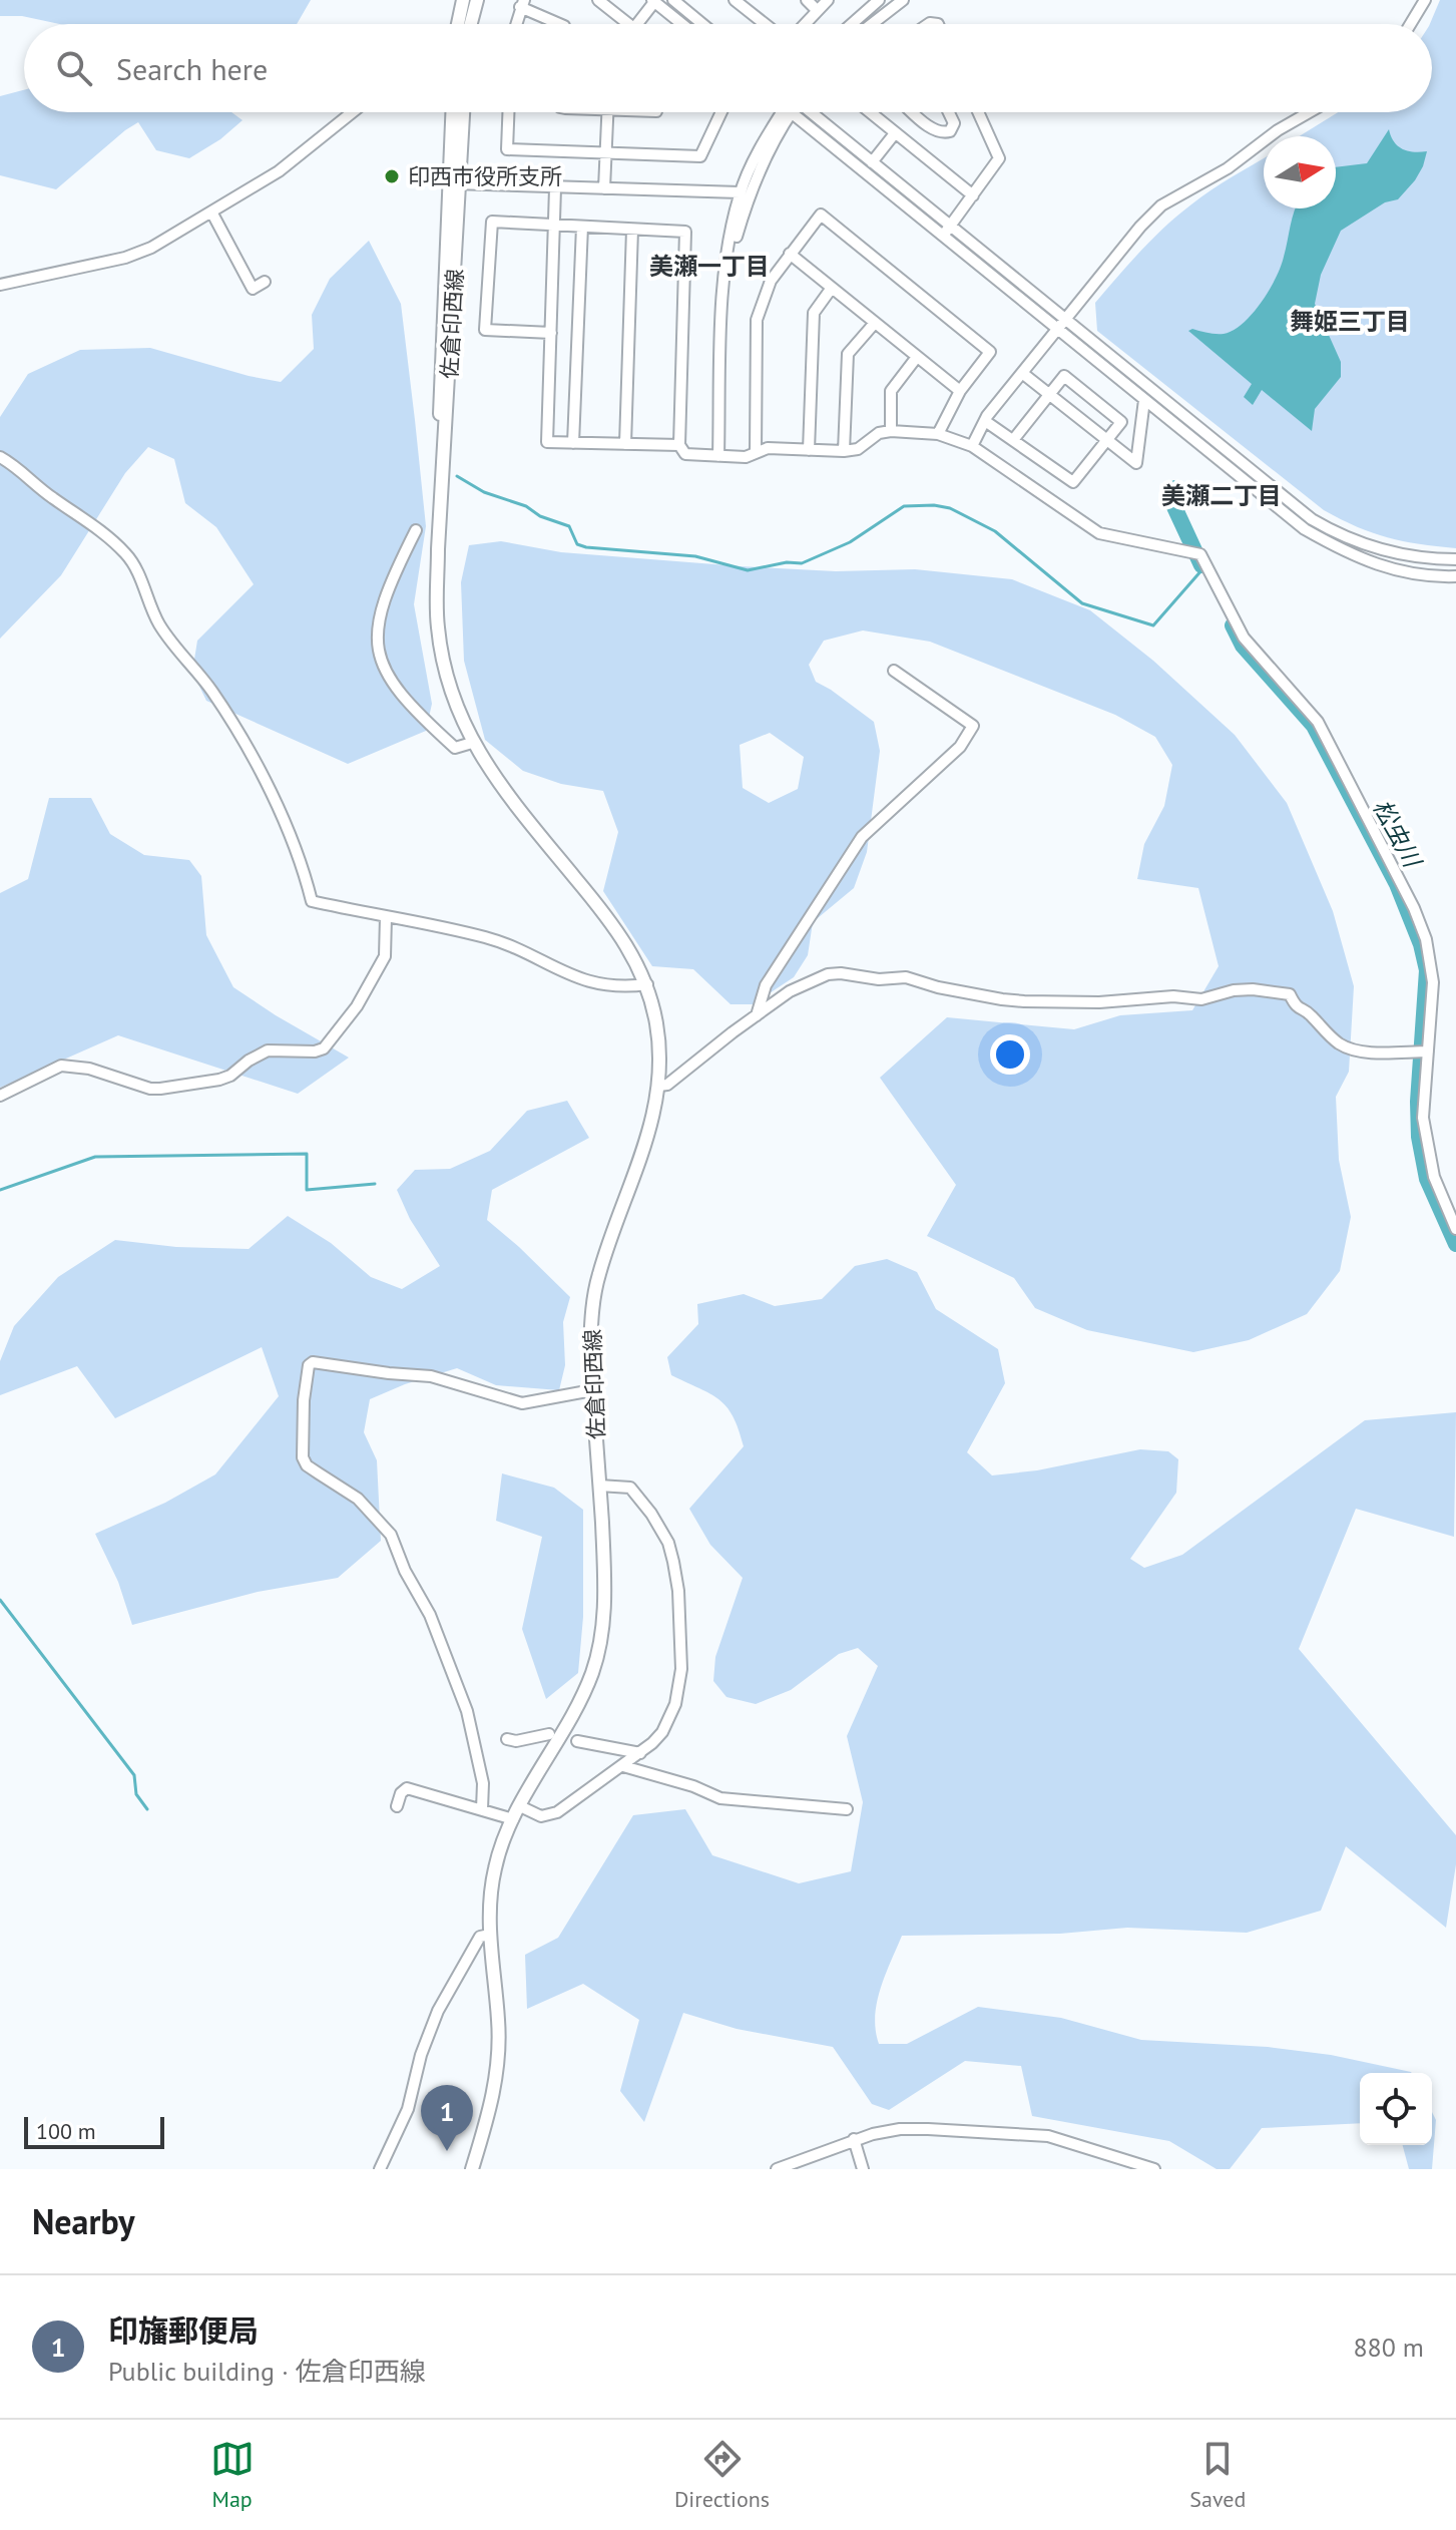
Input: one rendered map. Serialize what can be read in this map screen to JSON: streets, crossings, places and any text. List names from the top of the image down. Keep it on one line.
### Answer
{"streets":{"main road":["佐倉印西線"]},"districts":["美瀬一丁目","舞姫三丁目","美瀬二丁目"],"water":["松虫川"],"places":["印西市役所支所"],"scale_bar":"100 m","north":"right","page":{"search":"Search here","pins":"1","scale":"100 m","heading":"Nearby","list":[{"mark":"1","name":"印旛郵便局","note":"Public building · 佐倉印西線","value":"880 m"}],"nav":["Map","Directions","Saved"]}}
